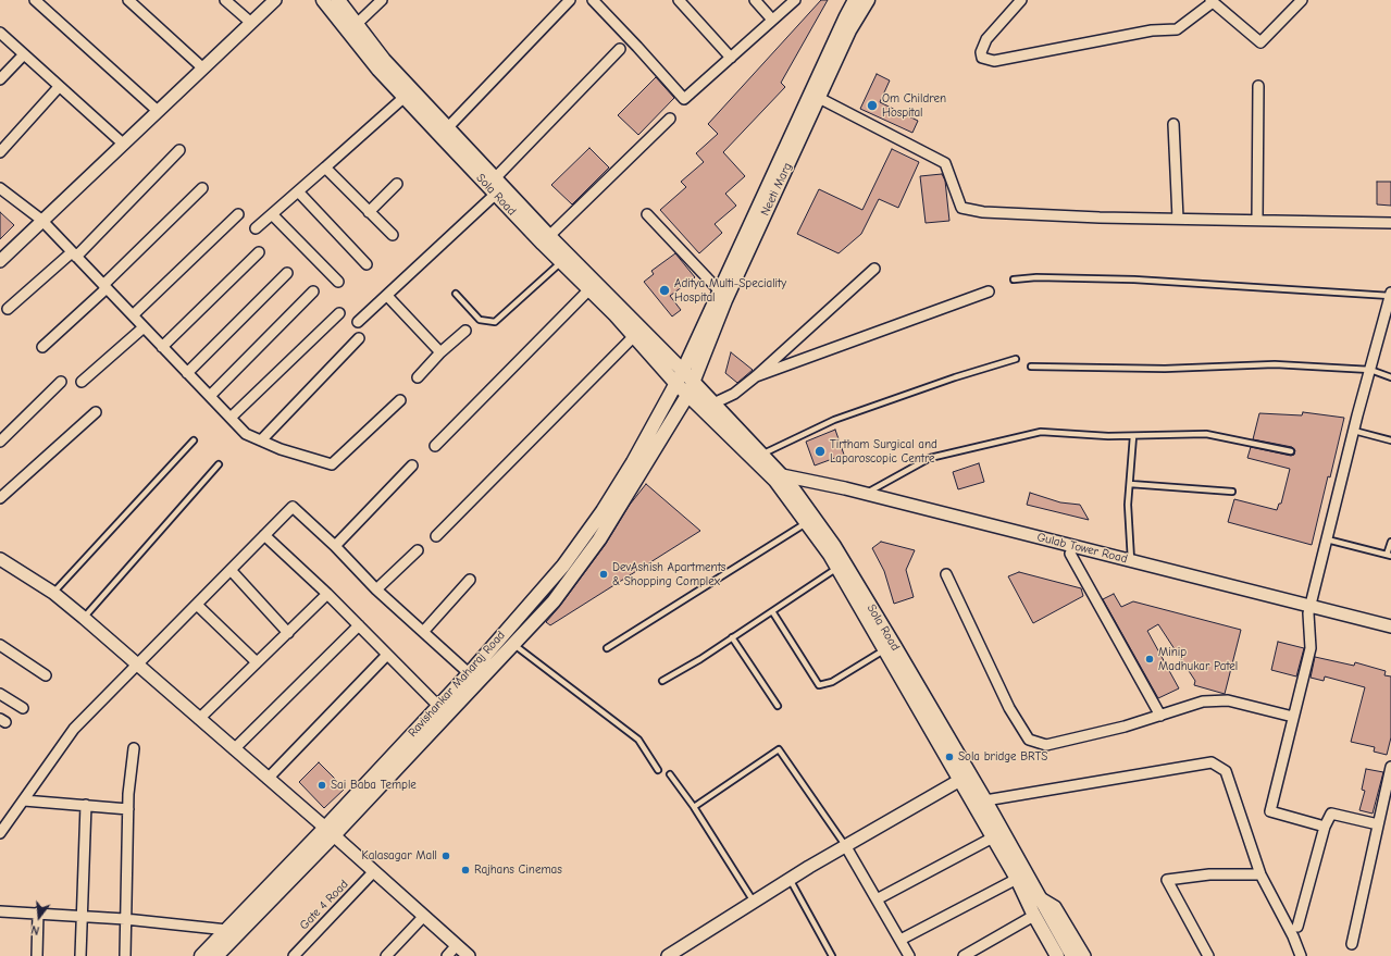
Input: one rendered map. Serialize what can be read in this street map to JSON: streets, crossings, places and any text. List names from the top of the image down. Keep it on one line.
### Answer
{"streets":{"main road":["Neeti Marg","Sola Road","Ravishankar Maharaj Road"],"street":["Gulab Tower Road","Gate 4 Road"]},"crossings":[["Neeti Marg","Sola Road"],["Neeti Marg","Ravishankar Maharaj Road"],["Sola Road","Gulab Tower Road"],["Sola Road","Ravishankar Maharaj Road"]],"places":["Om Children Hospital","Aditya Multi-Speciality Hospital","Tirtham Surgical and Laparoscopic Centre","DevAshish Apartments & Shopping Complex","Minip Madhukar Patel","Sola bridge BRTS","Sai Baba Temple","Kalasagar Mall","Rajhans Cinemas"],"north":"bottom"}
